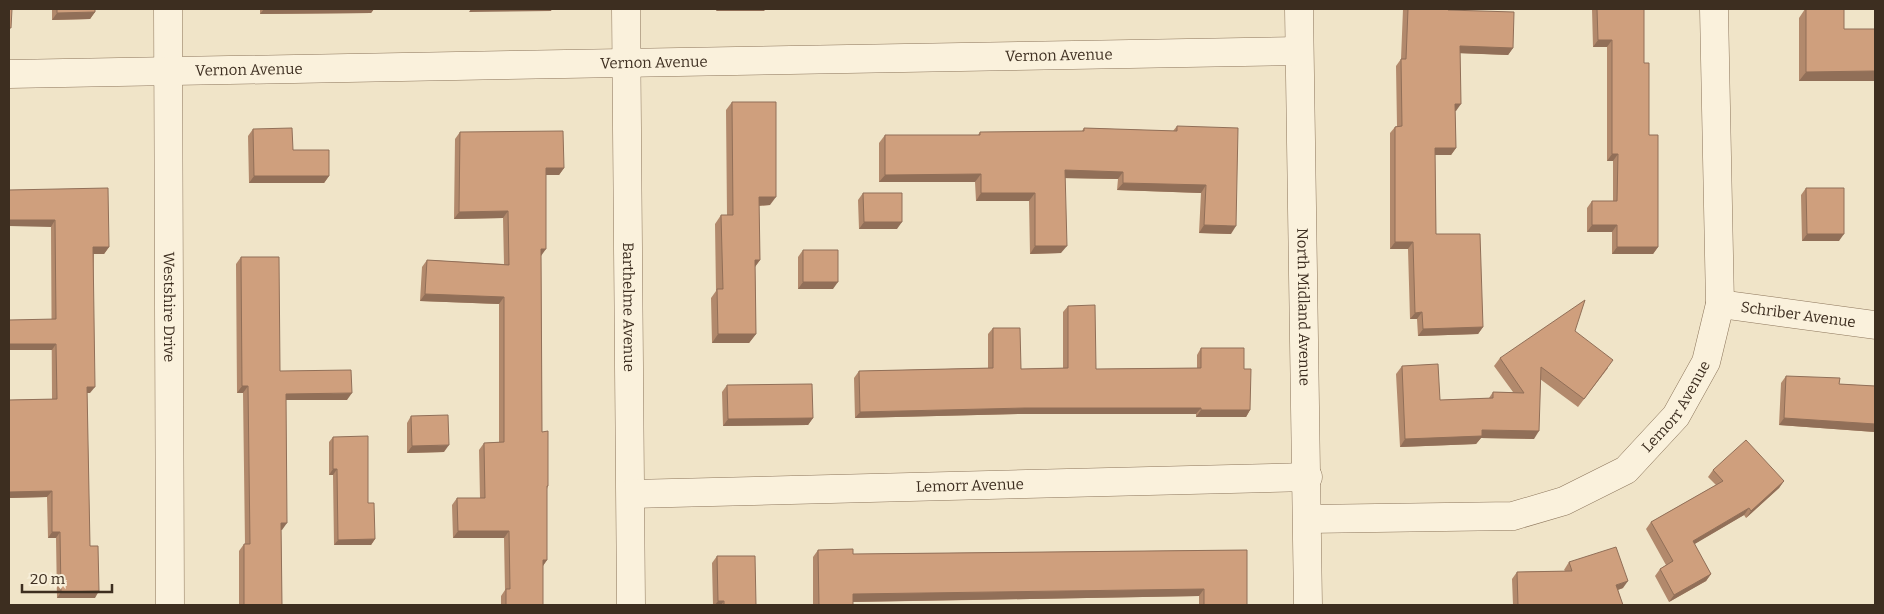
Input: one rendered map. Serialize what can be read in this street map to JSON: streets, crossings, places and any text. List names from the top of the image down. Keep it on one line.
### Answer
{"streets":{"street":["Vernon Avenue","Westshire Drive","Barthelme Avenue","North Midland Avenue","Schriber Avenue","Lemorr Avenue"]},"crossings":[["Vernon Avenue","Westshire Drive"],["Vernon Avenue","Barthelme Avenue"],["Vernon Avenue","North Midland Avenue"],["Barthelme Avenue","Lemorr Avenue"],["North Midland Avenue","Lemorr Avenue"],["Schriber Avenue","Lemorr Avenue"]],"scale_bar":"20 m"}
